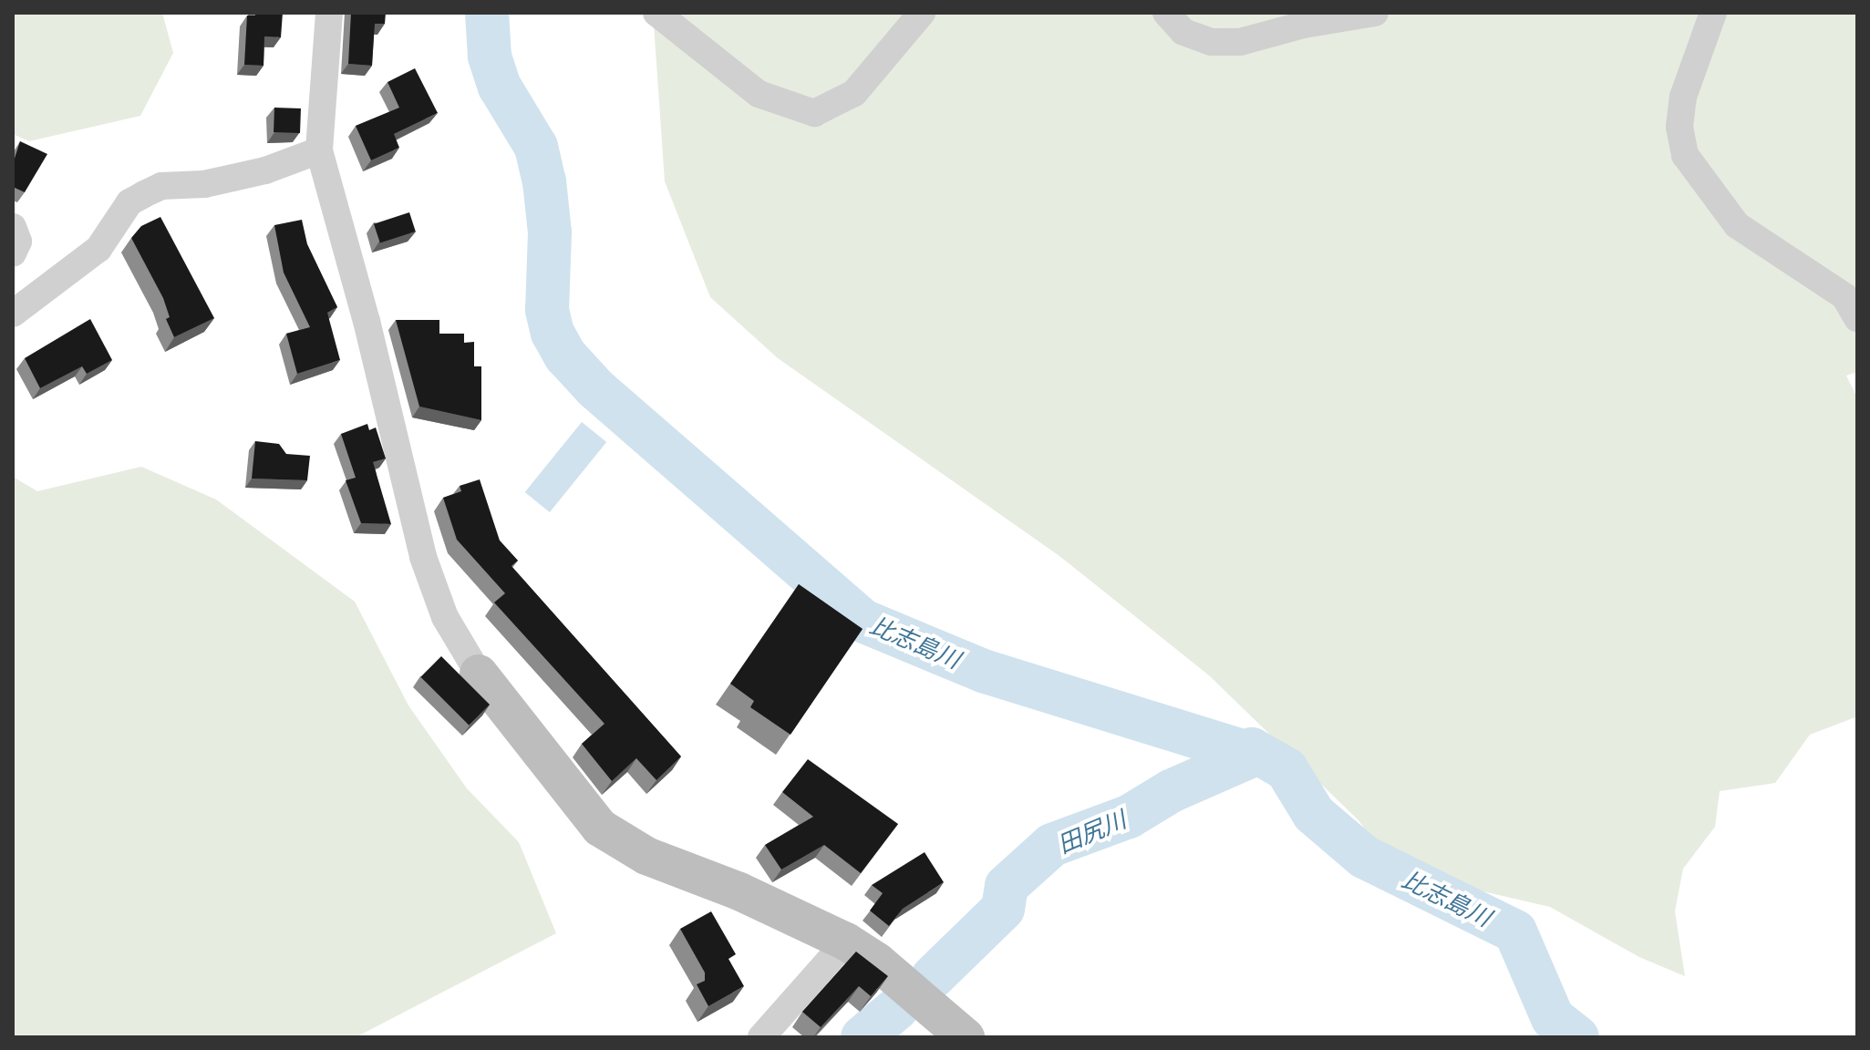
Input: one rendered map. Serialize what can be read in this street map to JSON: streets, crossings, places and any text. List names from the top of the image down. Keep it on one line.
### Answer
{"water":["比志島川","田尻川"]}
